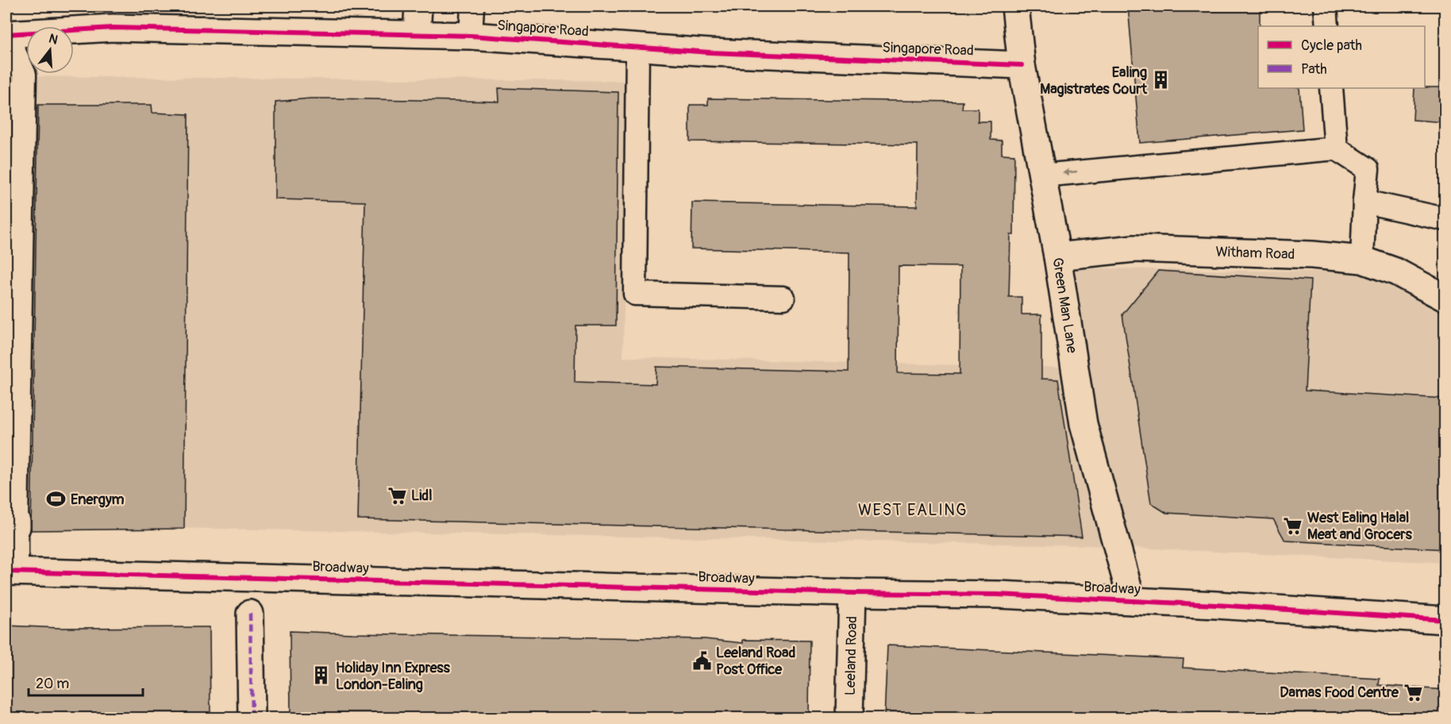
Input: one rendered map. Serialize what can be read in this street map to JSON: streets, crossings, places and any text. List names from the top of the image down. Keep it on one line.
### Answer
{"streets":{"street":["Singapore Road","Witham Road","Green Man Lane","Broadway","Leeland Road"]},"crossings":[["Singapore Road","Green Man Lane"],["Witham Road","Green Man Lane"],["Green Man Lane","Broadway"],["Broadway","Leeland Road"]],"districts":["WEST EALING"],"places":{"building":["Ealing Magistrates Court","Holiday Inn Express London-Ealing"],"supermarket":["Lidl","West Ealing Halal Meat and Grocers","Damas Food Centre"],"sports":["Energym"],"public building":["Leeland Road Post Office"]},"legend":["Cycle path","Path"],"scale_bar":"20 m","north":"top"}
